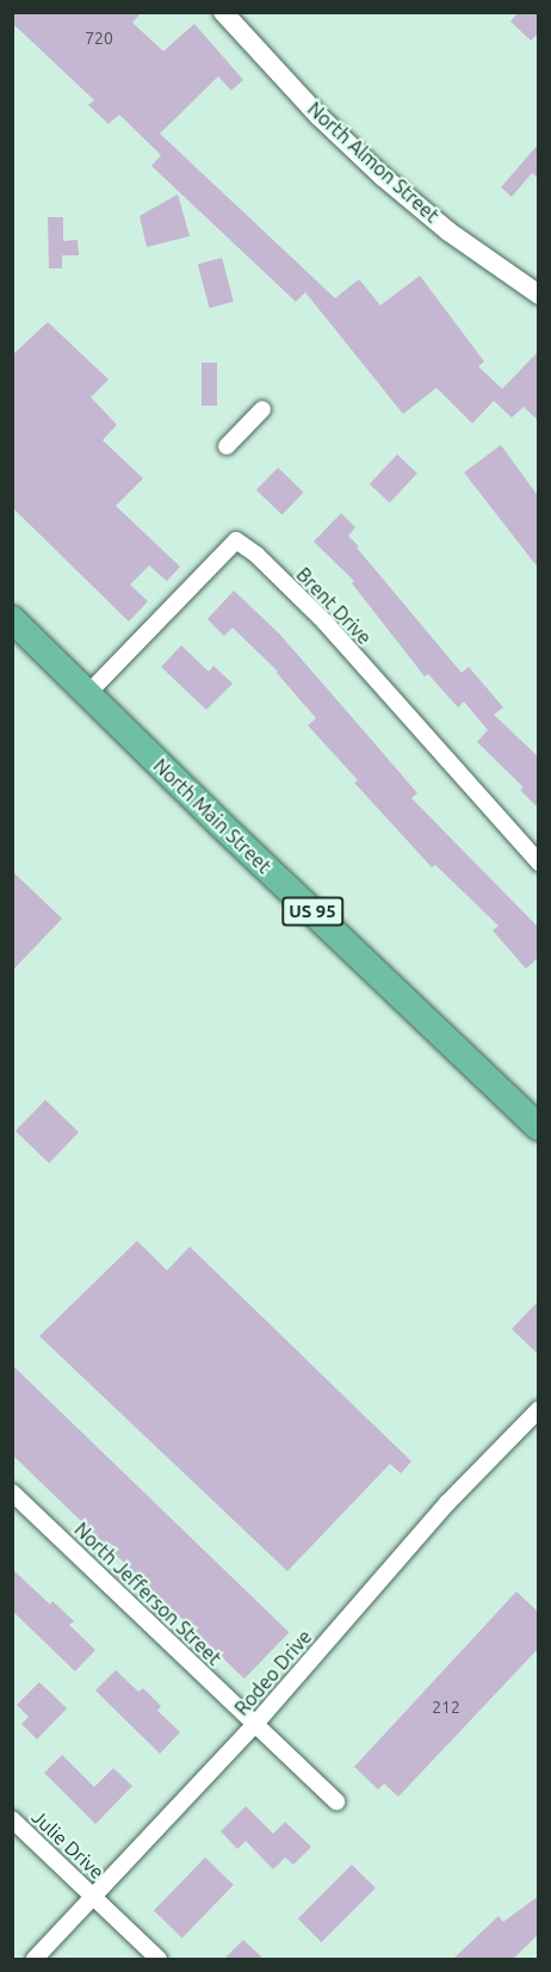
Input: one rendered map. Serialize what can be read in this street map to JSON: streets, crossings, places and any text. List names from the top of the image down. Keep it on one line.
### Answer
{"streets":{"highway":["North Main Street","US 95"],"street":["North Almon Street","Brent Drive","North Jefferson Street","Rodeo Drive","Julie Drive"]},"crossings":[["Brent Drive","North Main Street"],["North Jefferson Street","Rodeo Drive"],["Rodeo Drive","Julie Drive"]],"house_numbers":["720","212"]}
